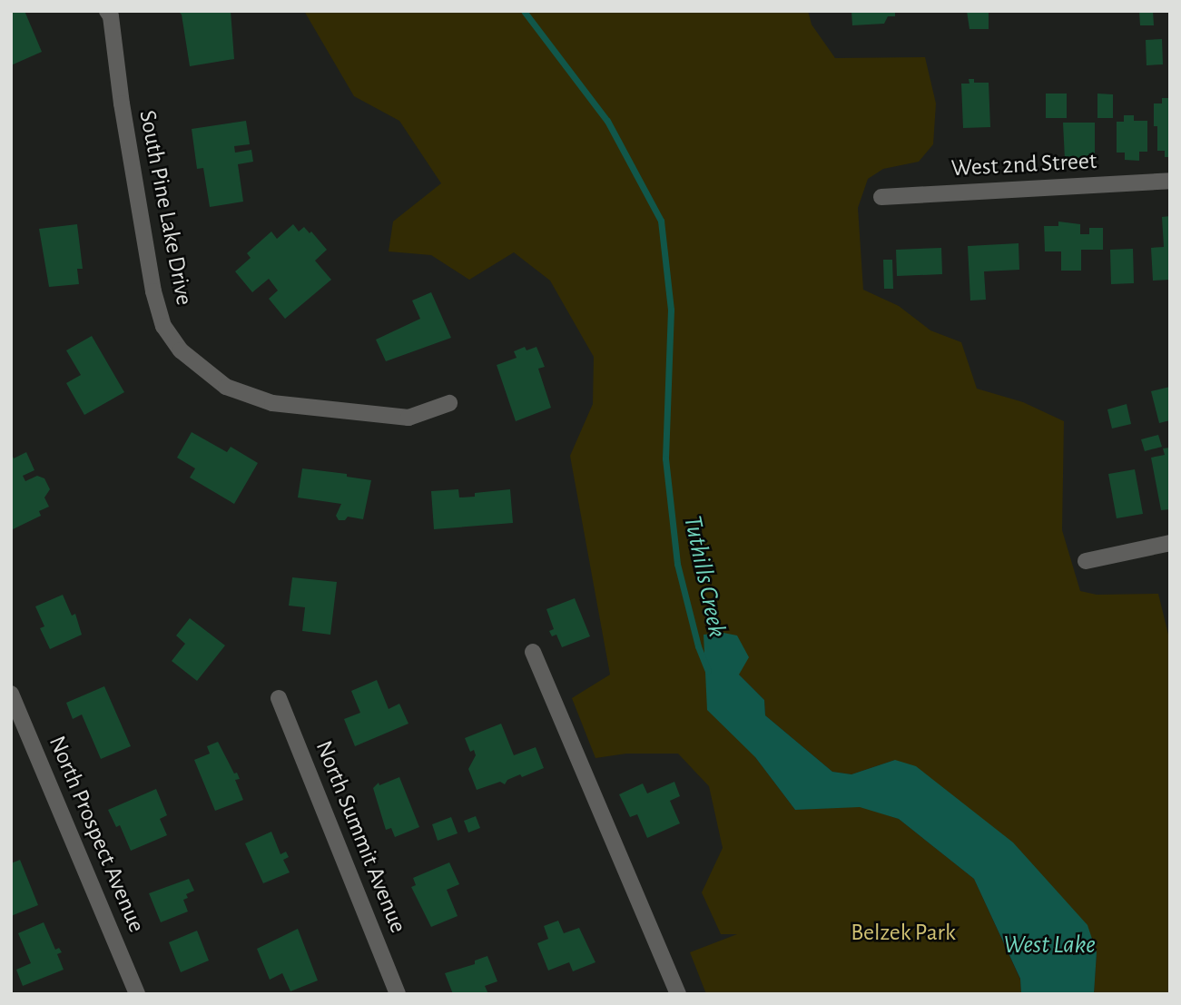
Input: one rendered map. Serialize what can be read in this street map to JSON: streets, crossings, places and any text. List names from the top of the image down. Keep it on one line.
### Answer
{"streets":{"street":["West 2nd Street","South Pine Lake Drive","North Prospect Avenue","North Summit Avenue"]},"water":["Tuthills Creek","West Lake"],"parks":["Belzek Park"]}
